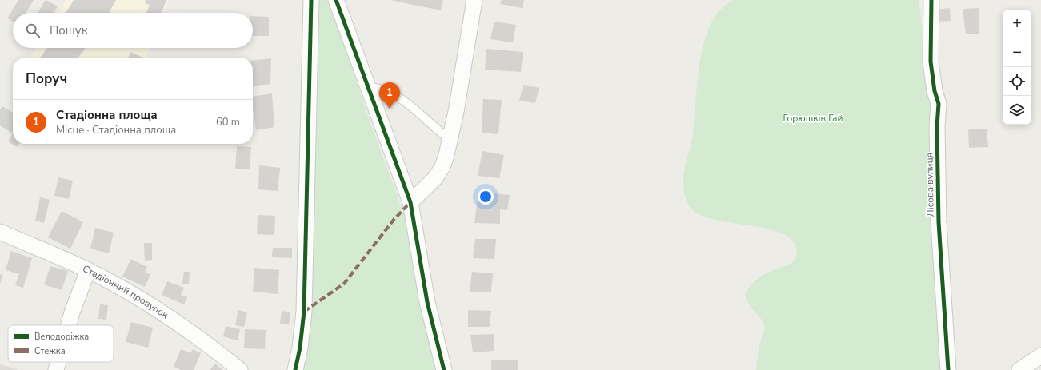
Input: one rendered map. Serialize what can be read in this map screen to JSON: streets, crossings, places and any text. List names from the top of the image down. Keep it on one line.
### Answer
{"streets":{"street":["Лісова вулиця","Стадіонний провулок"]},"parks":["Горюшків Гай"],"legend":["Велодоріжка","Стежка"],"page":{"map_buttons":["+","−"],"search":"Пошук","heading":"Поруч","pins":"1","list":[{"mark":"1","name":"Стадіонна площа","note":"Місце · Стадіонна площа","value":"60 m"}]}}
